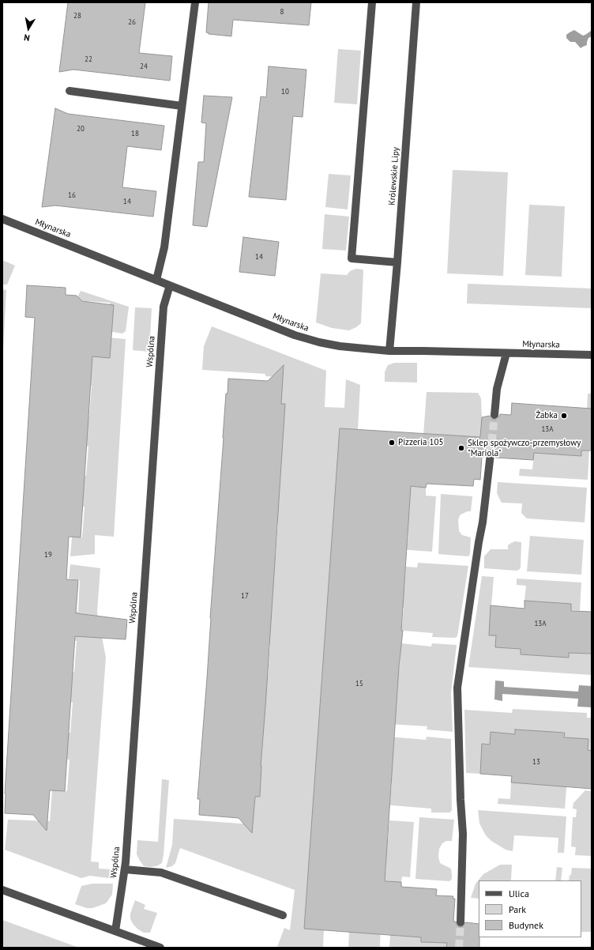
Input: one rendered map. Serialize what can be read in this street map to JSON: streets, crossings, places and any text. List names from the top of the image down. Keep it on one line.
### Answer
{"streets":{"street":["Królewskie Lipy","Młynarska","Wspólna"]},"crossings":[["Królewskie Lipy","Młynarska"],["Młynarska","Wspólna"]],"places":["Żabka","Pizzeria 105","Sklep spożywczo-przemysłowy \"Mariola\""],"house_numbers":["8","28","26","22","24","10","20","18","16","14","14","13A","19","17","13A","15","13"],"legend":["Ulica","Park","Budynek"],"north":"bottom"}
